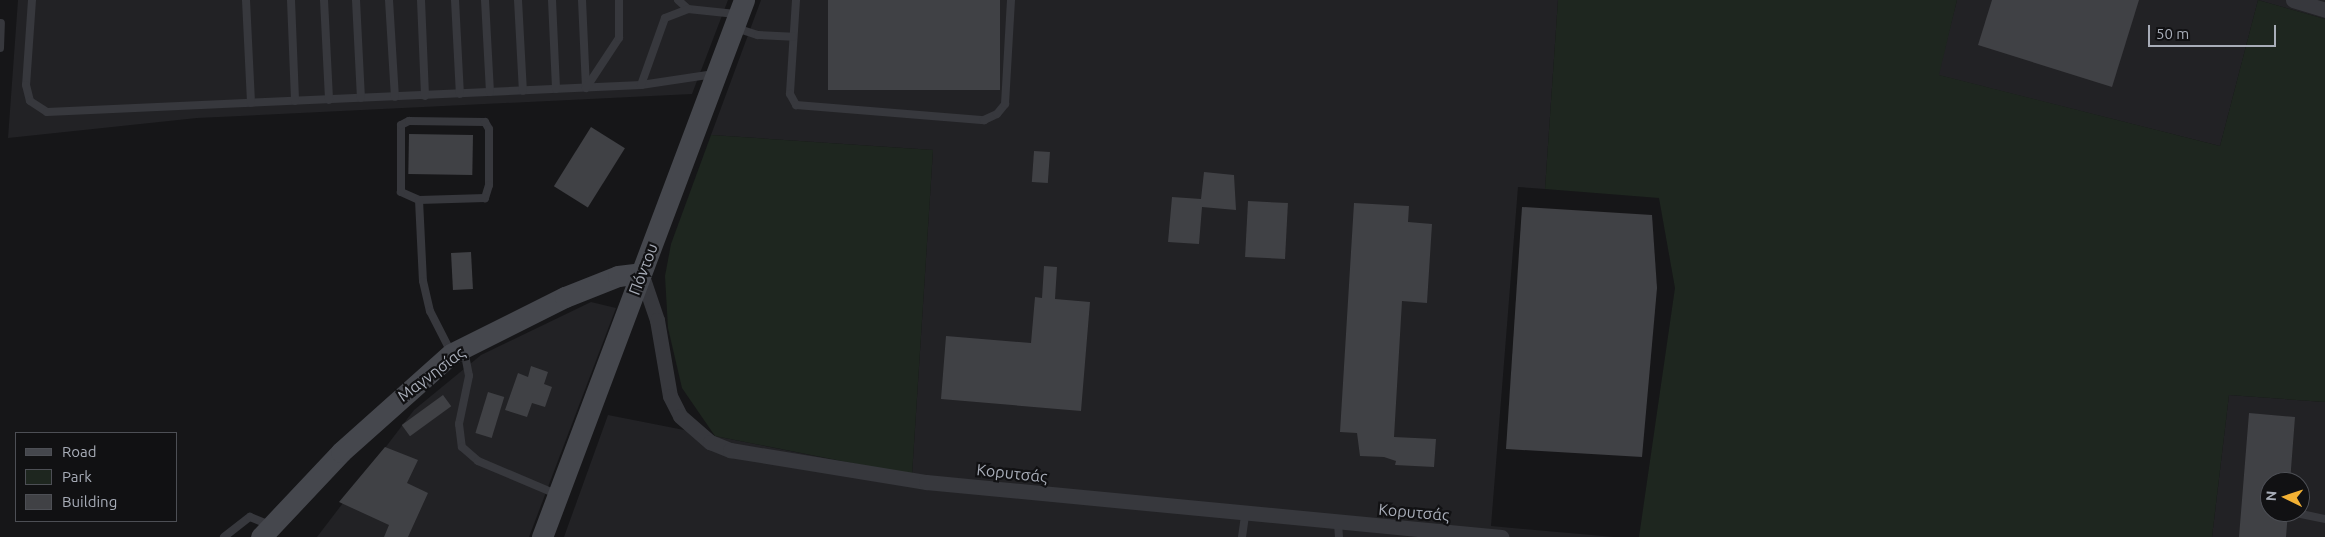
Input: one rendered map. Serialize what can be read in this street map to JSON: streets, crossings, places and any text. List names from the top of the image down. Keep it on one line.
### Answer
{"streets":{"street":["Πόντου","Μαγνησίας","Κορυτσάς"]},"crossings":[["Πόντου","Μαγνησίας"],["Πόντου","Κορυτσάς"],["Μαγνησίας","Κορυτσάς"]],"legend":["Road","Park","Building"],"scale_bar":"50 m","north":"left"}
